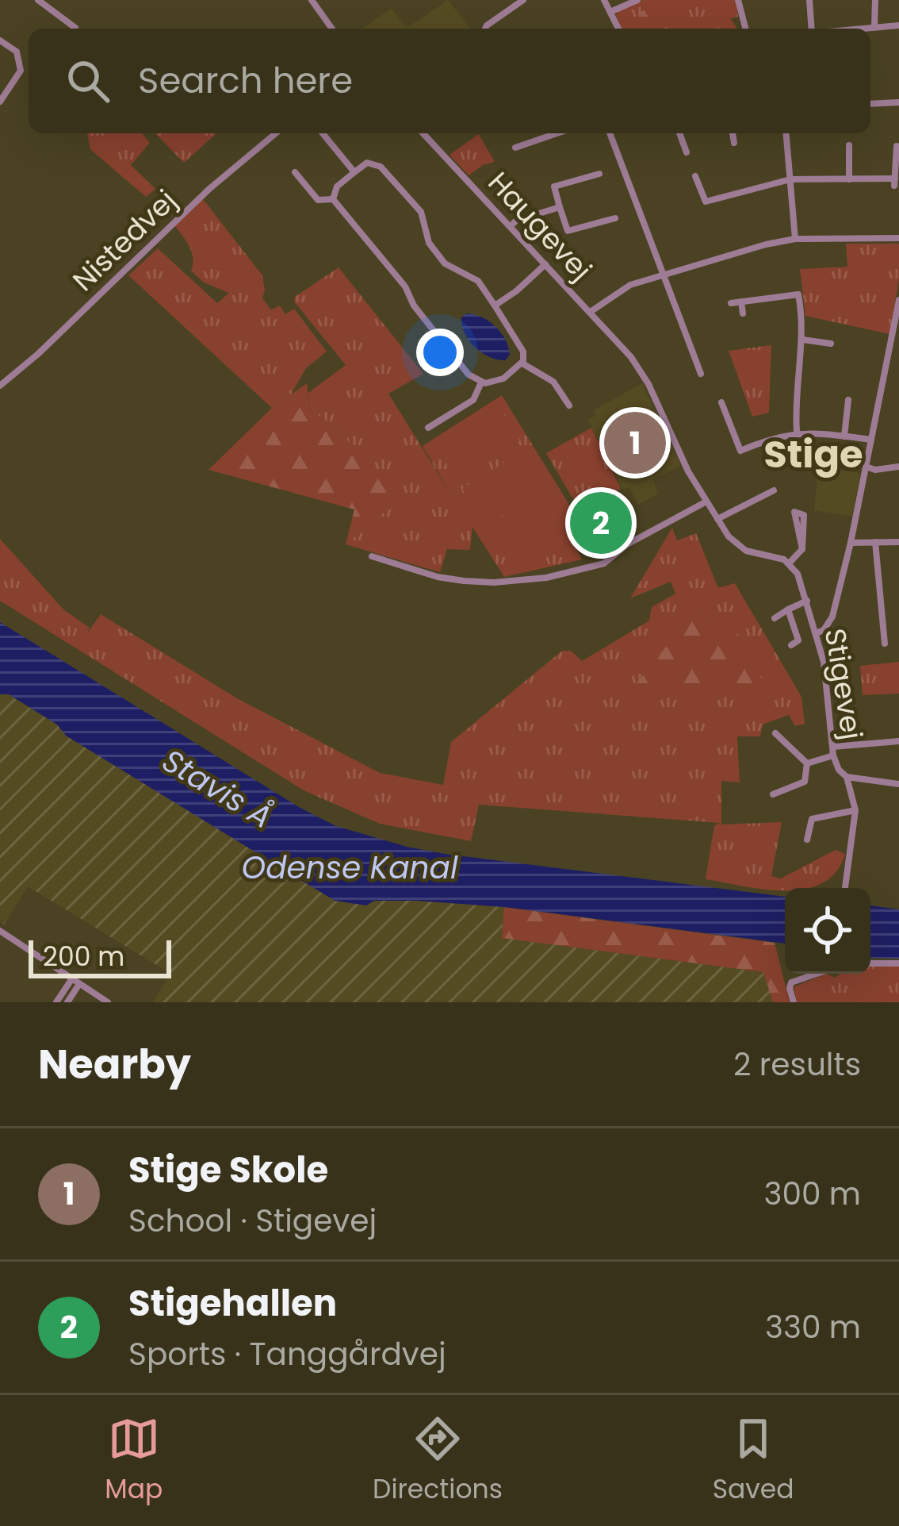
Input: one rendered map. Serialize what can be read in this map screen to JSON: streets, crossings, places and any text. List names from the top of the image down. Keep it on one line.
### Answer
{"streets":{"street":["Haugevej","Nistedvej","Stigevej"]},"districts":["Stige"],"water":["Stavis Å","Odense Kanal"],"scale_bar":"200 m","page":{"search":"Search here","pins":["1","2"],"scale":"200 m","heading":["Nearby","2 results"],"list":[{"mark":"1","name":"Stige Skole","note":"School · Stigevej","value":"300 m"},{"mark":"2","name":"Stigehallen","note":"Sports · Tanggårdvej","value":"330 m"}],"nav":["Map","Directions","Saved"]}}
